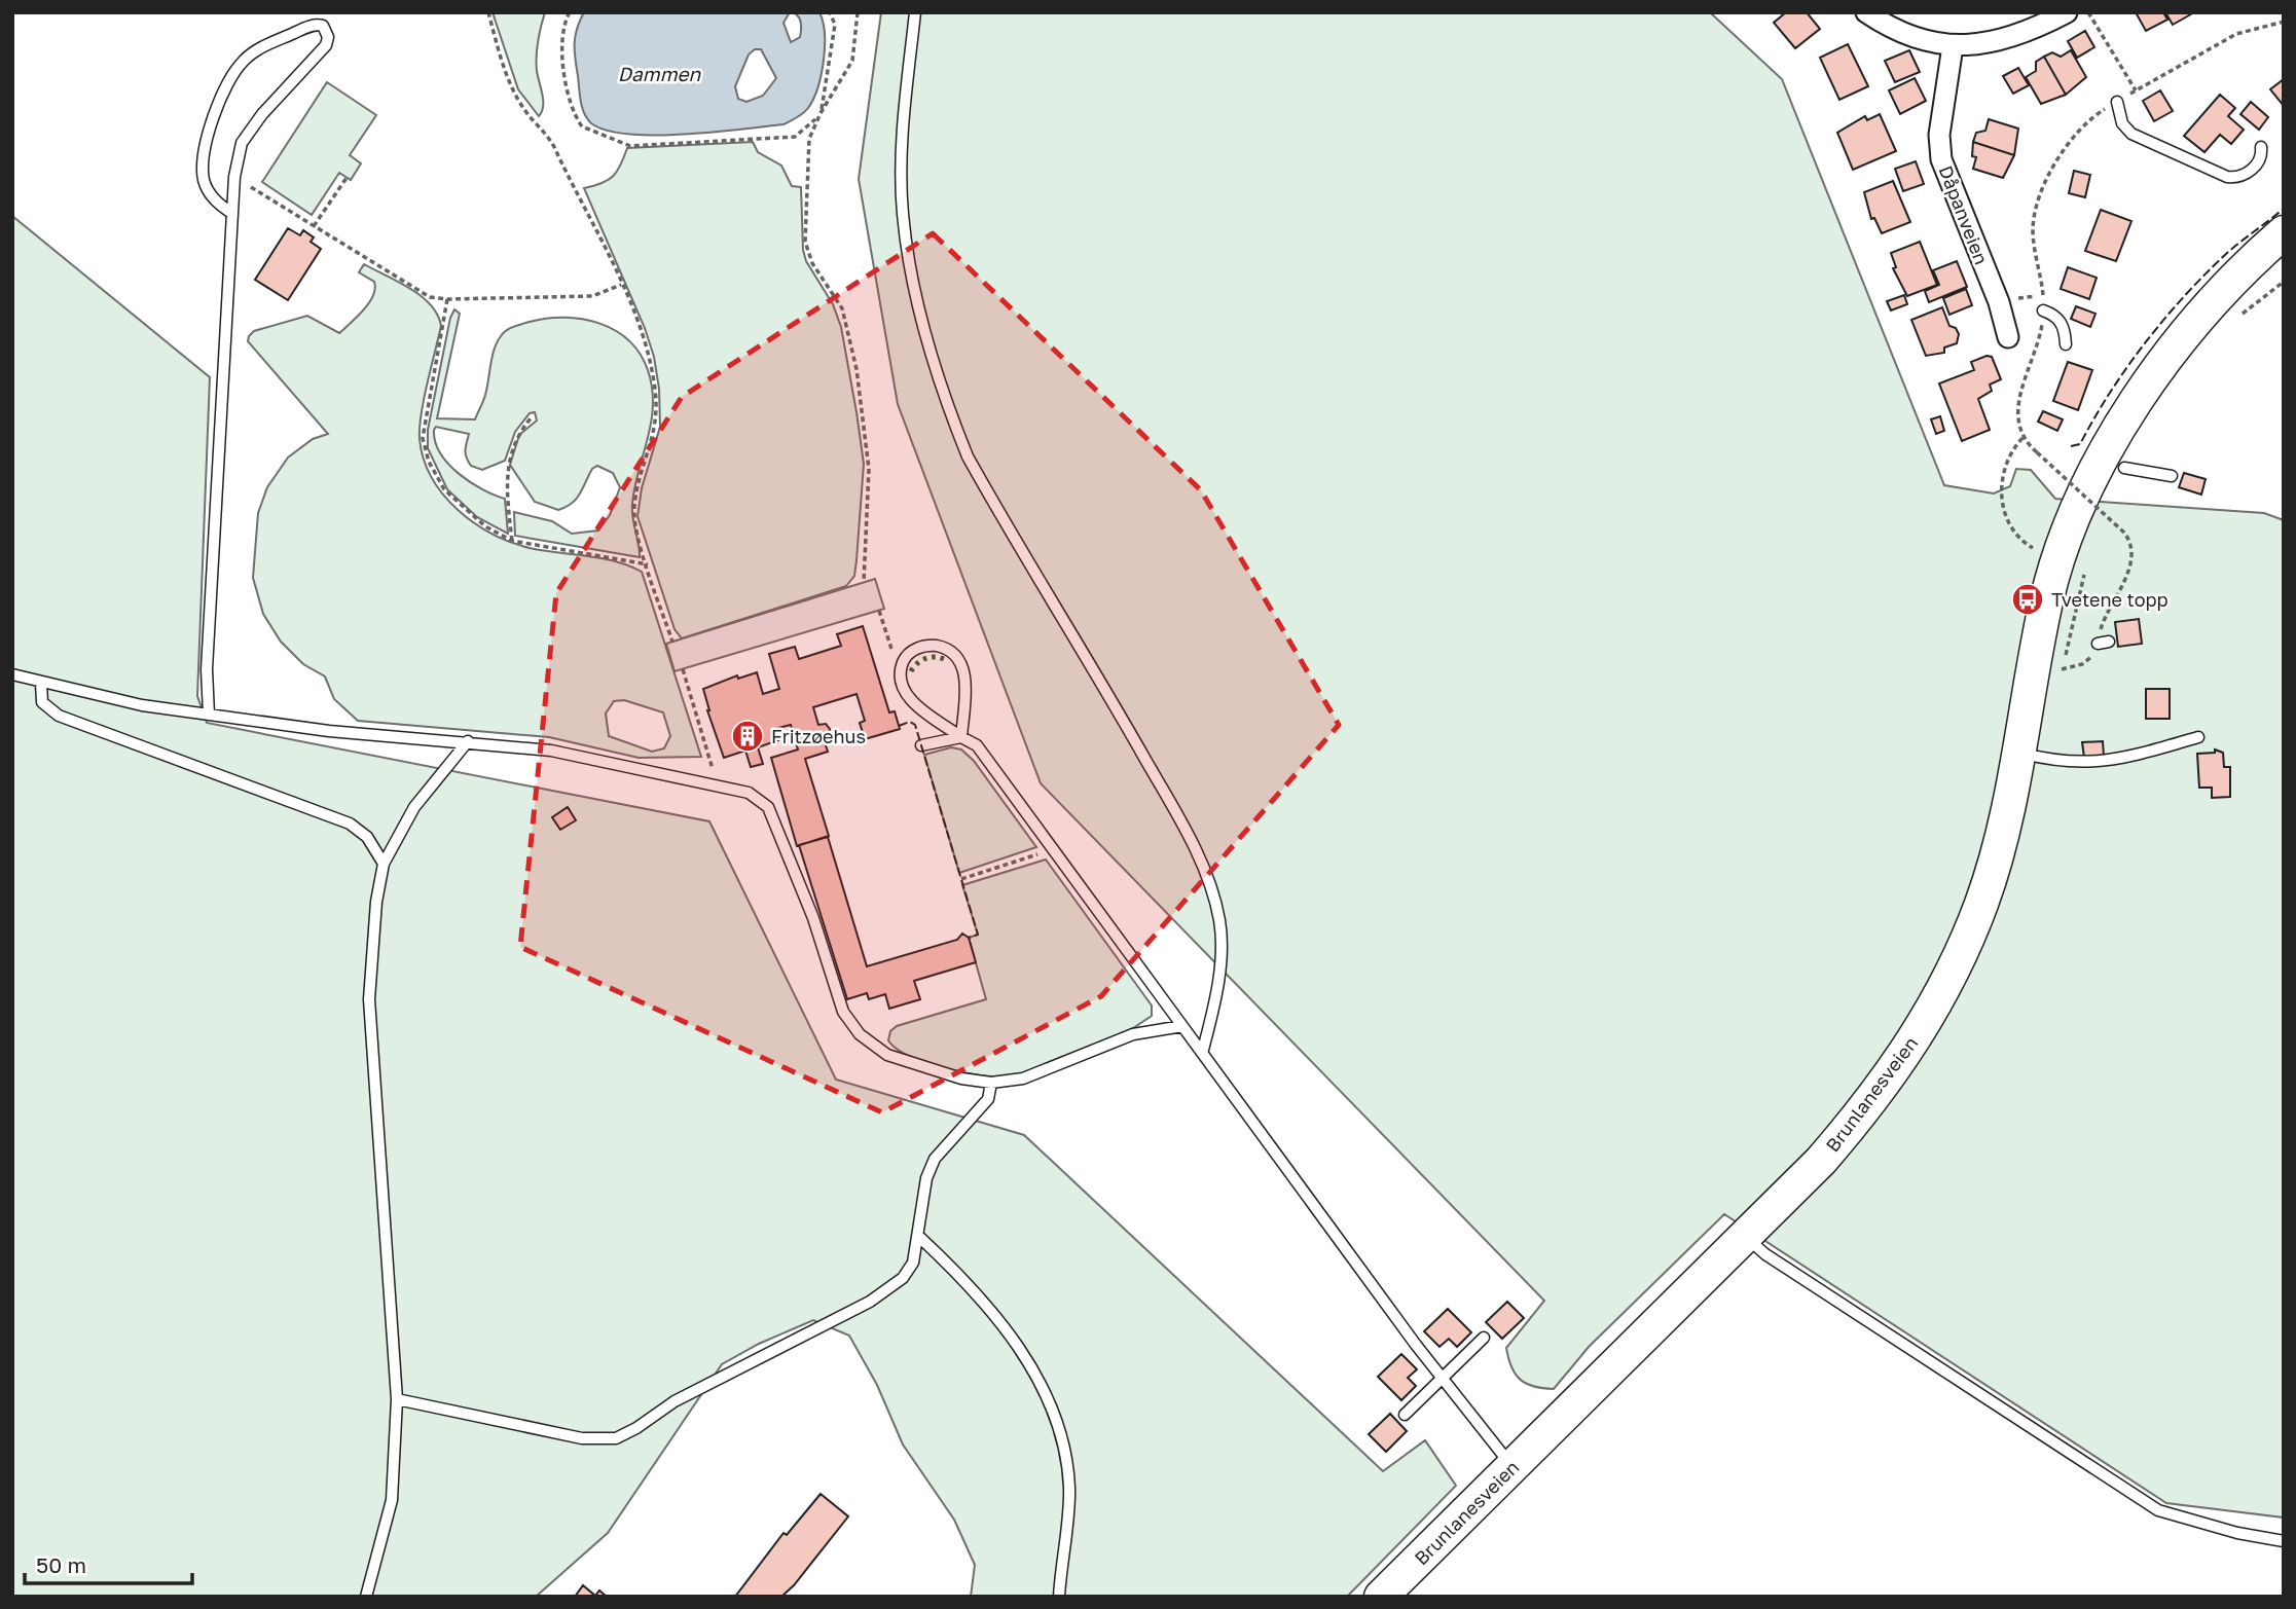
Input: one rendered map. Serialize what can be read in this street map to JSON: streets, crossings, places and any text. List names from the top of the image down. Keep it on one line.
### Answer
{"streets":{"main road":["Brunlanesveien"],"street":["Dåpanveien"]},"water":["Dammen"],"places":{"bus stop":["Tvetene topp"],"building":["Fritzøehus"]},"scale_bar":"50 m"}
